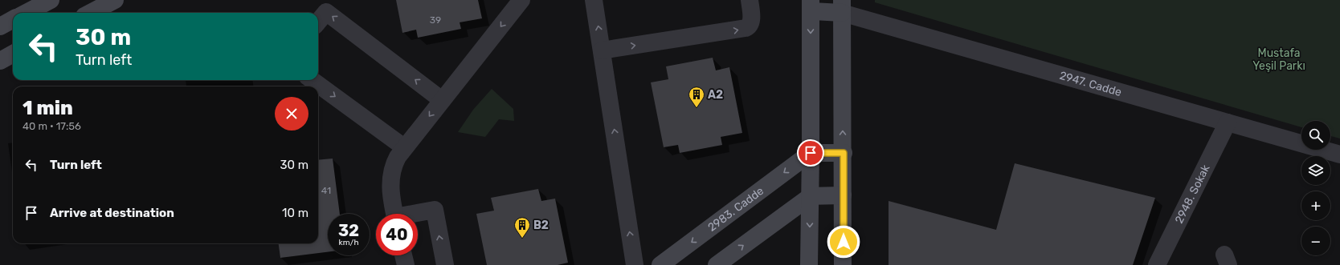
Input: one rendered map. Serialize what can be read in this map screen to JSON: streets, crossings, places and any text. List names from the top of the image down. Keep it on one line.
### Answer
{"streets":{"street":["2947. Cadde","2948. Sokak","2983. Cadde"]},"crossings":[["2947. Cadde","2948. Sokak"]],"parks":["Mustafa Yeşil Parkı"],"places":{"building":["A2","B2"]},"house_numbers":["39","41"],"page":{"turn":["30 m","Turn left"],"heading":["1 min","40 m · 17:56"],"map_buttons":["+","−"],"list":[{"name":"Turn left","value":"30 m"},{"name":"Arrive at destination","value":"10 m"}],"speed":"32 km/h","limit":"40"}}
